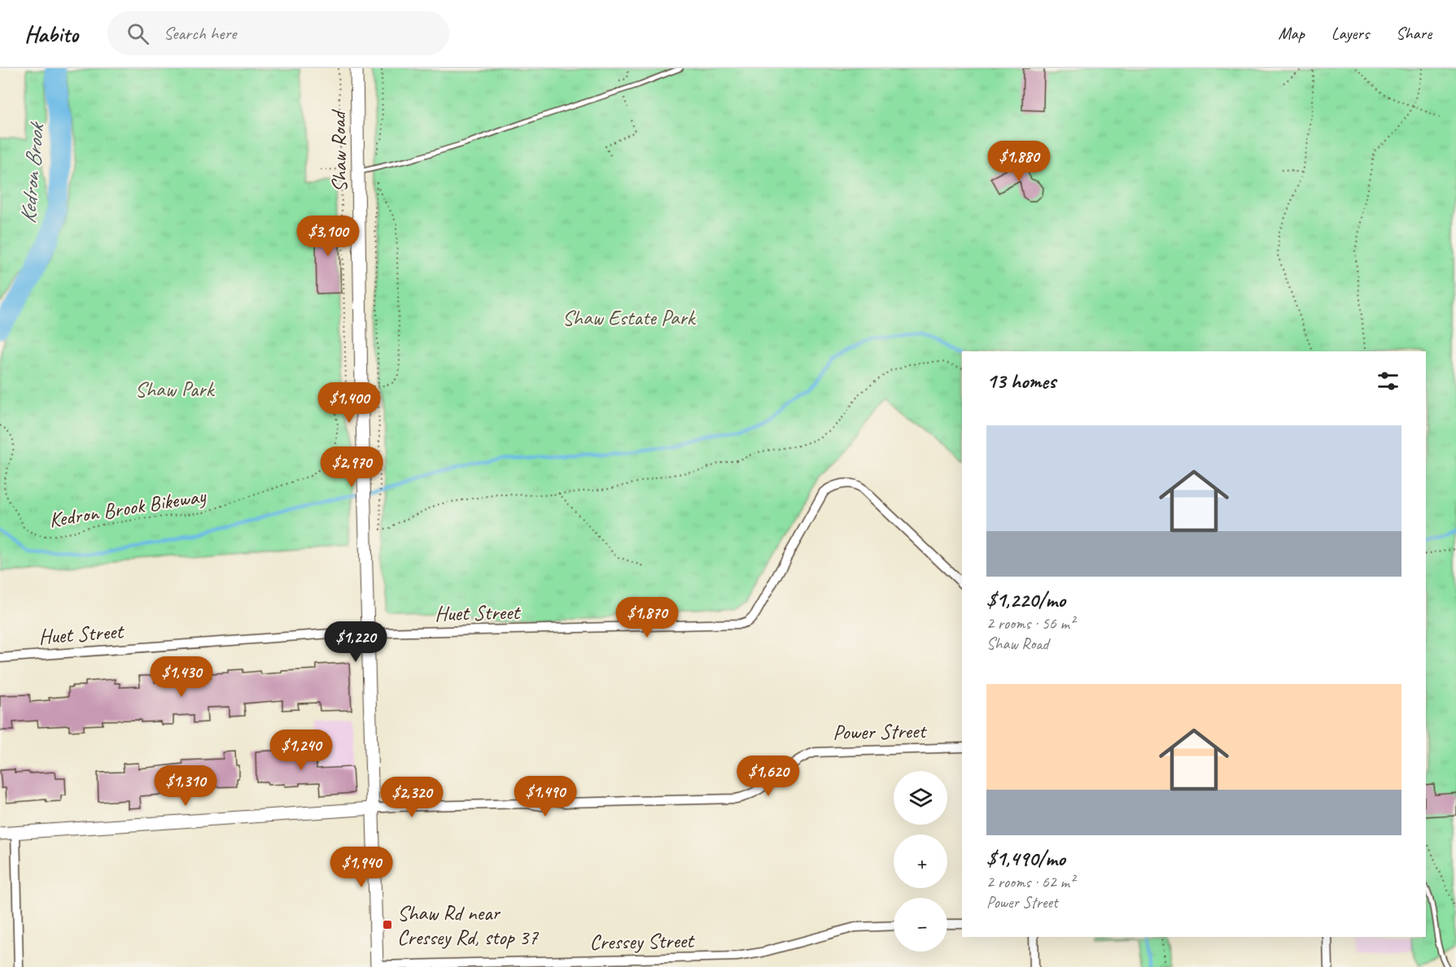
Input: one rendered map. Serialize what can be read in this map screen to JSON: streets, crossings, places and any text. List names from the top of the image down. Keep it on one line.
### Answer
{"streets":{"street":["Shaw Road","Huet Street","Power Street","Cressey Street"],"path":["Kedron Brook Bikeway"]},"crossings":[["Shaw Road","Huet Street"],["Shaw Road","Power Street"],["Shaw Road","Cressey Street"]],"water":["Kedron Brook"],"parks":["Shaw Estate Park","Shaw Park"],"places":{"transit":["Shaw Rd near Cressey Rd, stop 37"]},"page":{"header":"Habito","search":"Search here","nav":["Map","Layers","Share"],"price":["$1,880","$3,100","$1,400","$2,970","$1,870","$1,220","$1,430","$1,240","$1,620","$1,310","$1,490","$2,320","$1,940"],"heading":"13 homes","list":[{"name":"$1,220/mo","note":"2 rooms · 56 m² · Shaw Road"},{"name":"$1,490/mo","note":"2 rooms · 62 m² · Power Street"}],"map_buttons":["+","−"]}}
